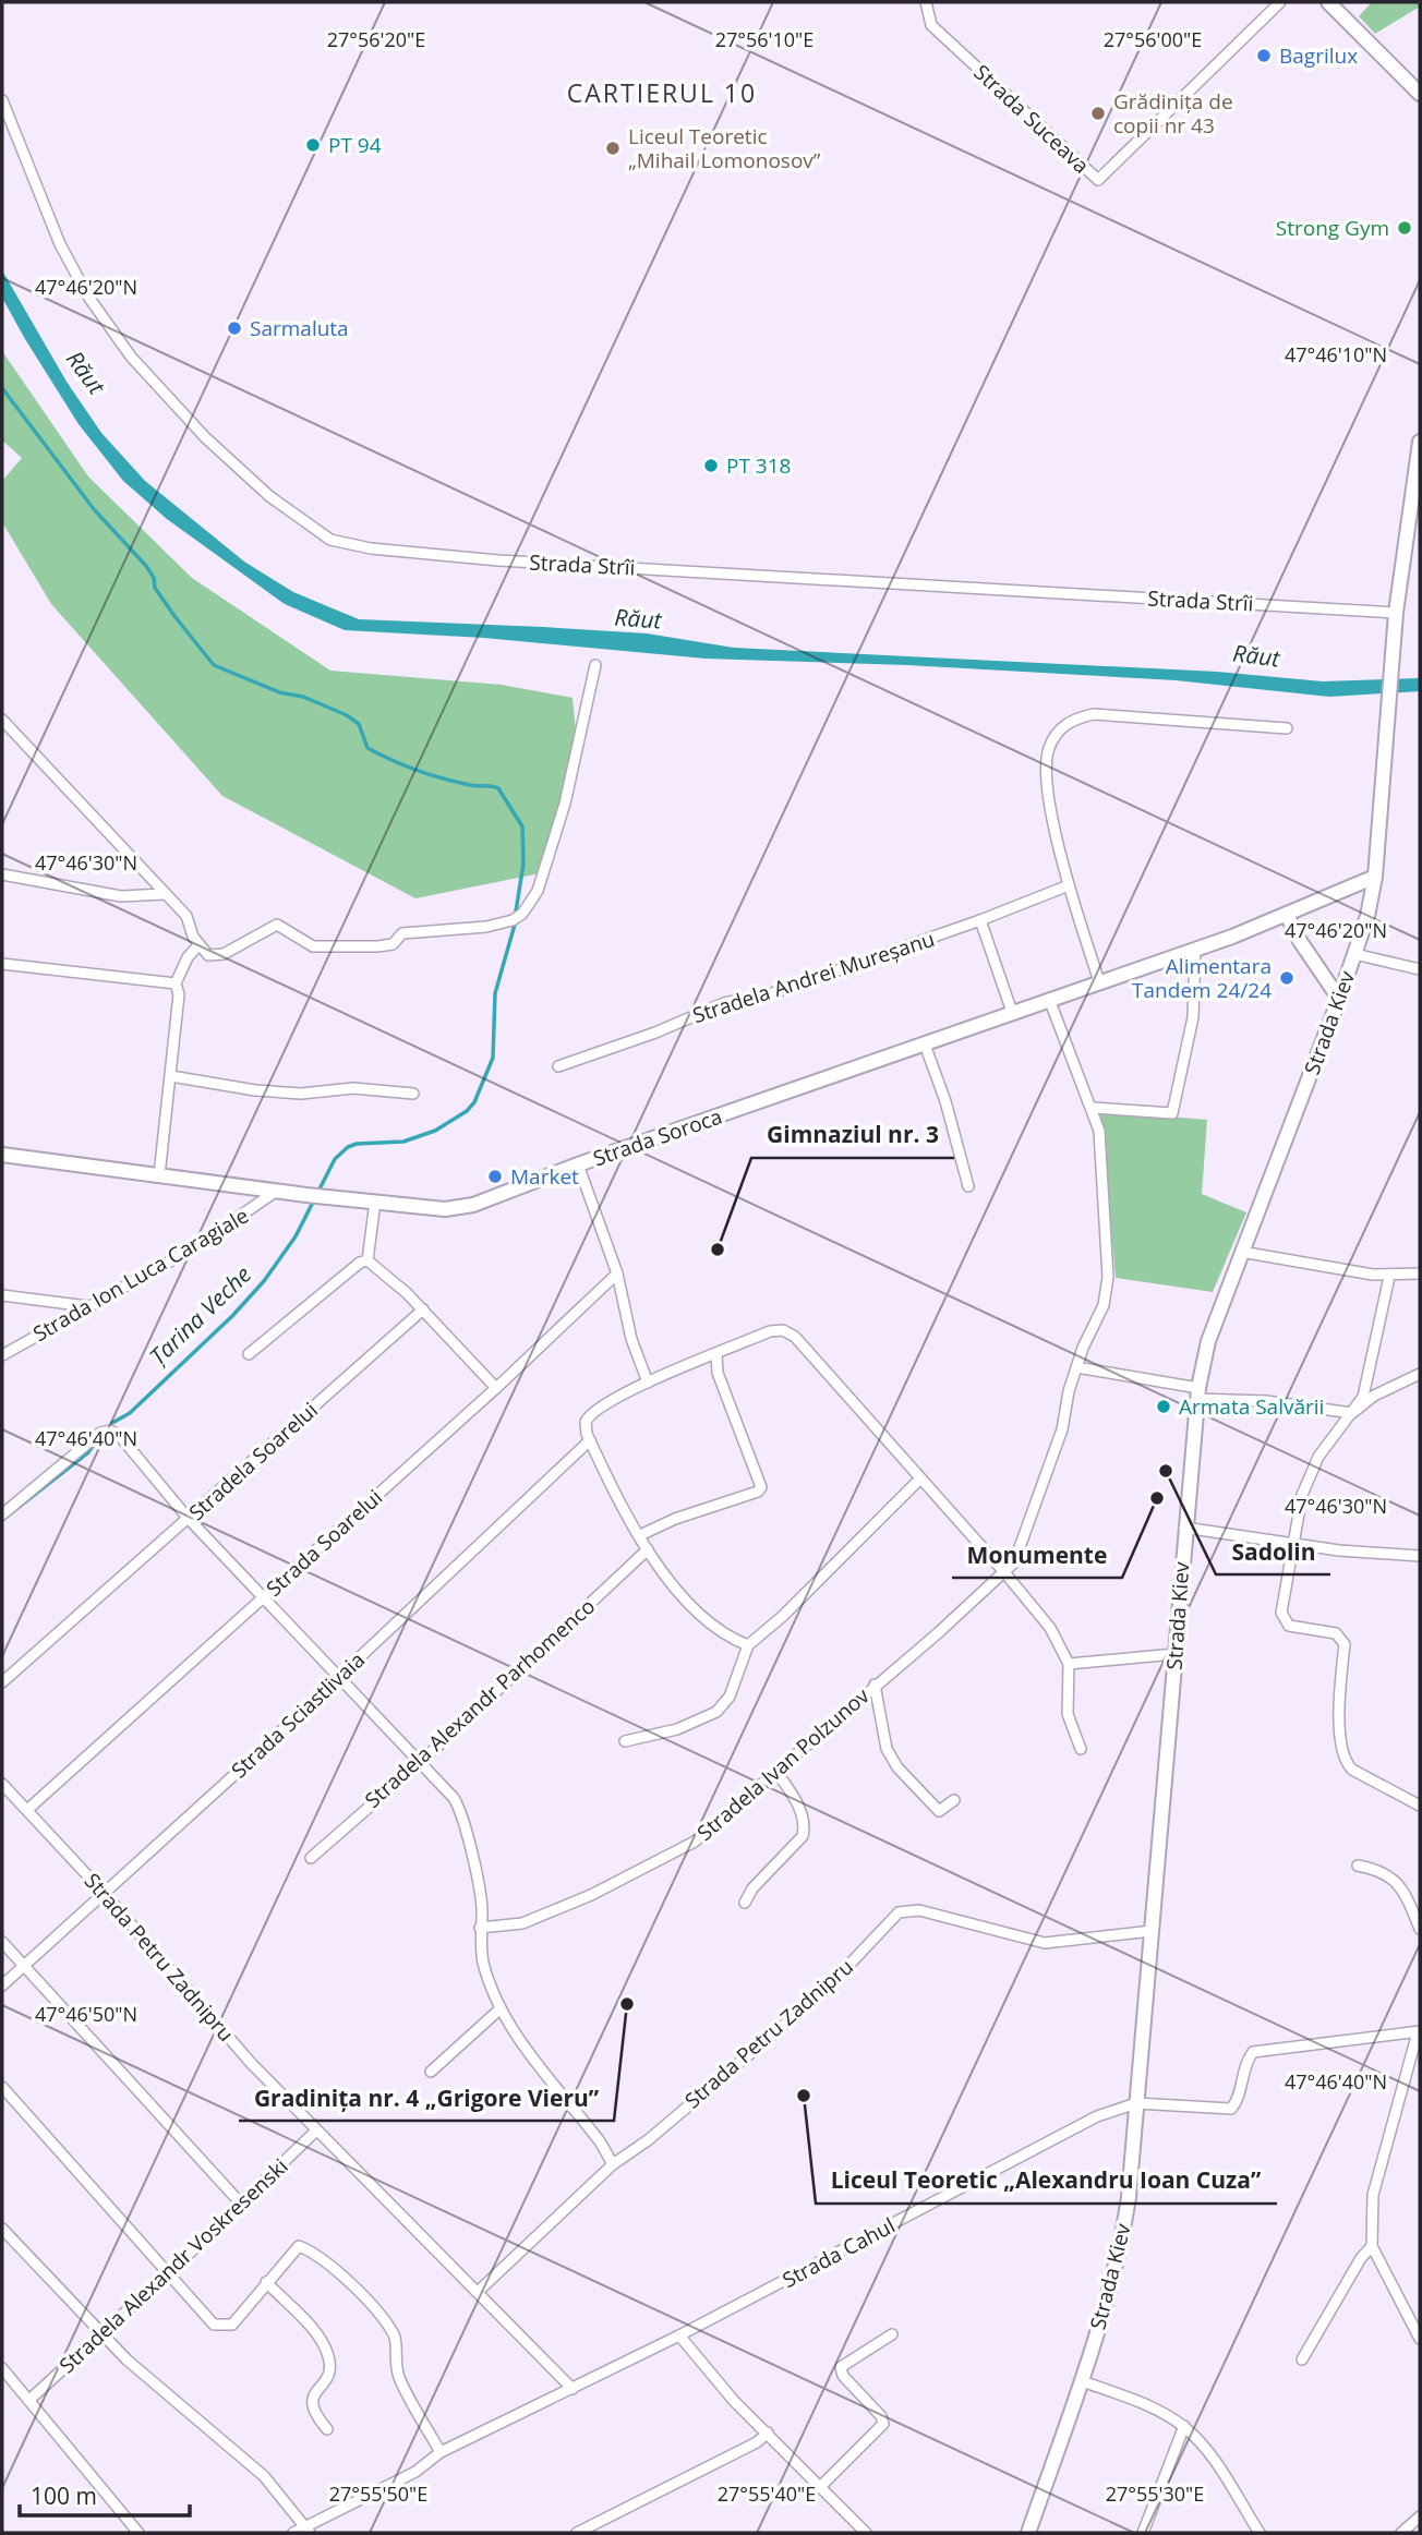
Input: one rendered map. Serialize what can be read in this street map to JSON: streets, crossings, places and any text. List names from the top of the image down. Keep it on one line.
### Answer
{"streets":{"main road":["Strada Kiev","Strada Soroca"],"street":["Strada Suceava","Strada Strîi","Stradela Andrei Mureșanu","Strada Ion Luca Caragiale","Stradela Soarelui","Strada Soarelui","Stradela Alexandr Parhomenco","Strada Sciastlivaia","Stradela Ivan Polzunov","Strada Petru Zadnipru","Strada Cahul","Stradela Alexandr Voskresenski"]},"crossings":[["Strada Strîi","Strada Kiev"],["Strada Kiev","Strada Soroca"],["Strada Kiev","Strada Petru Zadnipru"],["Strada Kiev","Strada Cahul"],["Strada Soroca","Strada Ion Luca Caragiale"],["Strada Soroca","Stradela Ivan Polzunov"],["Strada Soarelui","Strada Petru Zadnipru"],["Strada Sciastlivaia","Strada Petru Zadnipru"],["Strada Petru Zadnipru","Strada Cahul"],["Strada Petru Zadnipru","Stradela Alexandr Voskresenski"]],"districts":["CARTIERUL 10"],"water":["Răut","Țarina Veche"],"places":["Bagrilux","Grădinița de copii nr 43","PT 94","Liceul Teoretic „Mihail Lomonosov”","Strong Gym","Sarmaluta","PT 318","Alimentara Tandem 24/24","Market","Gimnaziul nr. 3","Armata Salvării","Sadolin","Monumente","Gradinița nr. 4 „Grigore Vieru”","Liceul Teoretic „Alexandru Ioan Cuza”"],"scale_bar":"100 m","coordinates":["27°56'20\"E","27°56'00\"E","27°56'10\"E","47°46'20\"N","47°46'10\"N","47°46'30\"N","47°46'40\"N","47°46'50\"N","27°55'50\"E","27°55'40\"E","27°55'30\"E"]}
